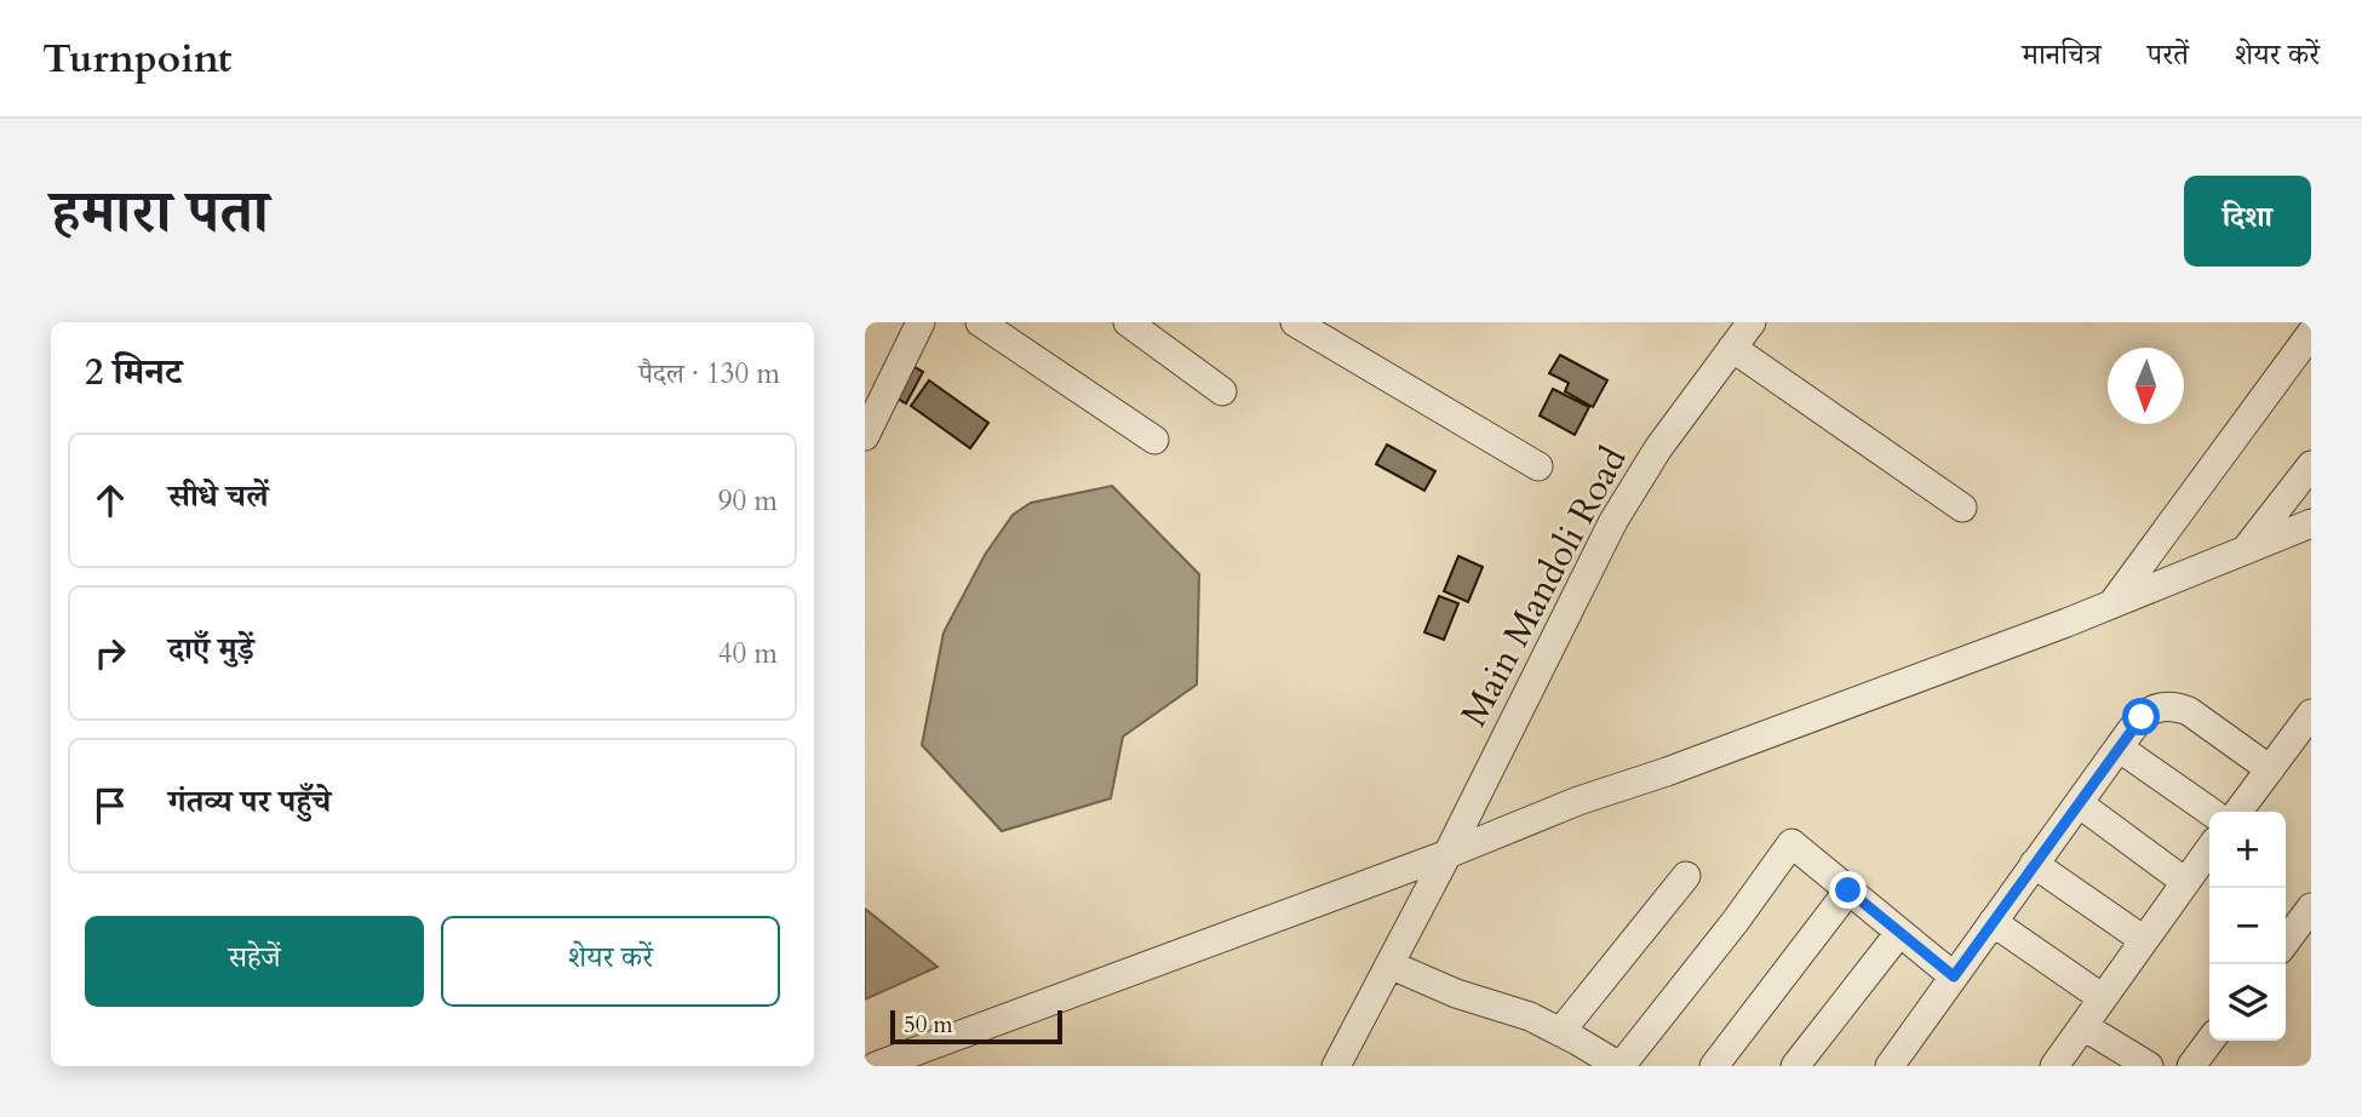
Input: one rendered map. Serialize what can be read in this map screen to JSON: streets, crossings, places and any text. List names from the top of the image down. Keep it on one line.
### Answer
{"streets":{"street":["Main Mandoli Road"]},"scale_bar":"50 m","north":"bottom","page":{"header":"Turnpoint","nav":["मानचित्र","परतें","शेयर करें"],"title":"हमारा पता","buttons":["दिशा",["सहेजें","शेयर करें"]],"heading":["2 मिनट","पैदल · 130 m"],"list":[["सीधे चलें","90 m"],["दाएँ मुड़ें","40 m"],"गंतव्य पर पहुँचे"],"map_buttons":["+","−"],"scale":"50 m"}}
